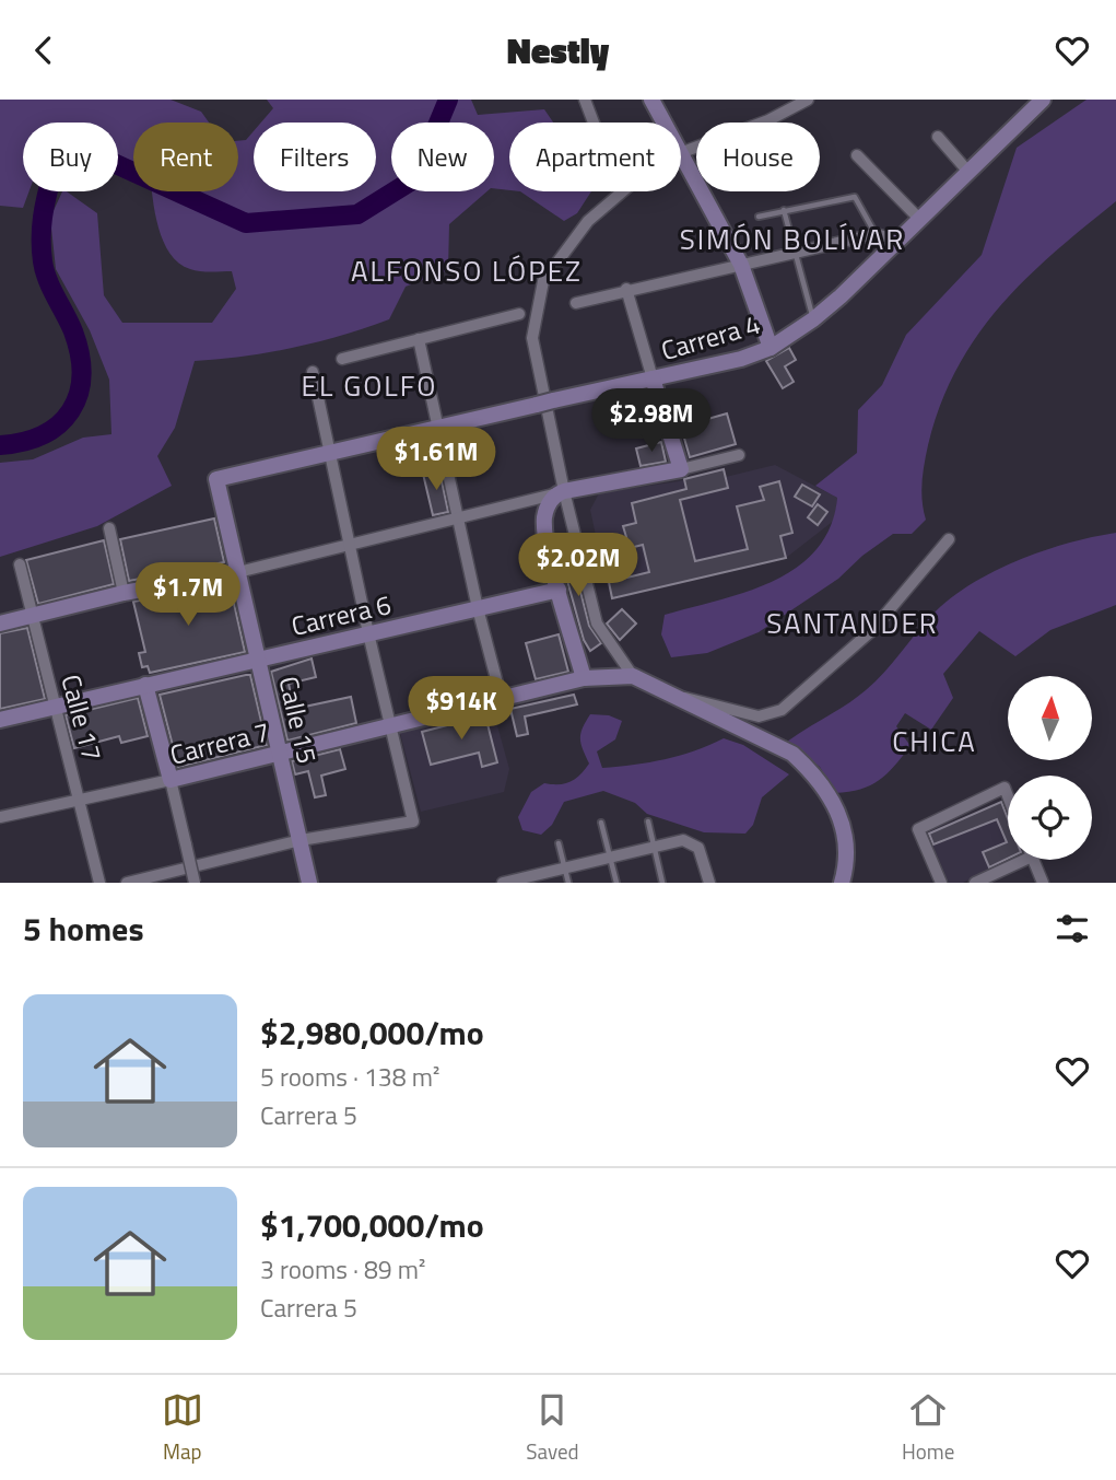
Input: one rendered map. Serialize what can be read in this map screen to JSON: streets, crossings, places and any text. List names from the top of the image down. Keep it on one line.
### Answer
{"streets":{"main road":["Carrera 4","Carrera 6","Calle 15","Carrera 7"],"street":["Calle 17"]},"crossings":[["Carrera 4","Calle 15"],["Carrera 6","Calle 17"],["Carrera 6","Calle 15"],["Calle 17","Carrera 7"],["Calle 15","Carrera 7"]],"districts":["SIMÓN BOLÍVAR","ALFONSO LÓPEZ","EL GOLFO","SANTANDER","CHICA"],"north":"top","page":{"header":"Nestly","chip":["Buy","Rent","Filters","New","Apartment","House"],"price":["$2.98M","$1.61M","$2.02M","$1.7M","$914K"],"heading":"5 homes","list":[{"name":"$2,980,000/mo","note":"5 rooms · 138 m² · Carrera 5"},{"name":"$1,700,000/mo","note":"3 rooms · 89 m² · Carrera 5"}],"tabs":["Map","Saved","Home"]}}
